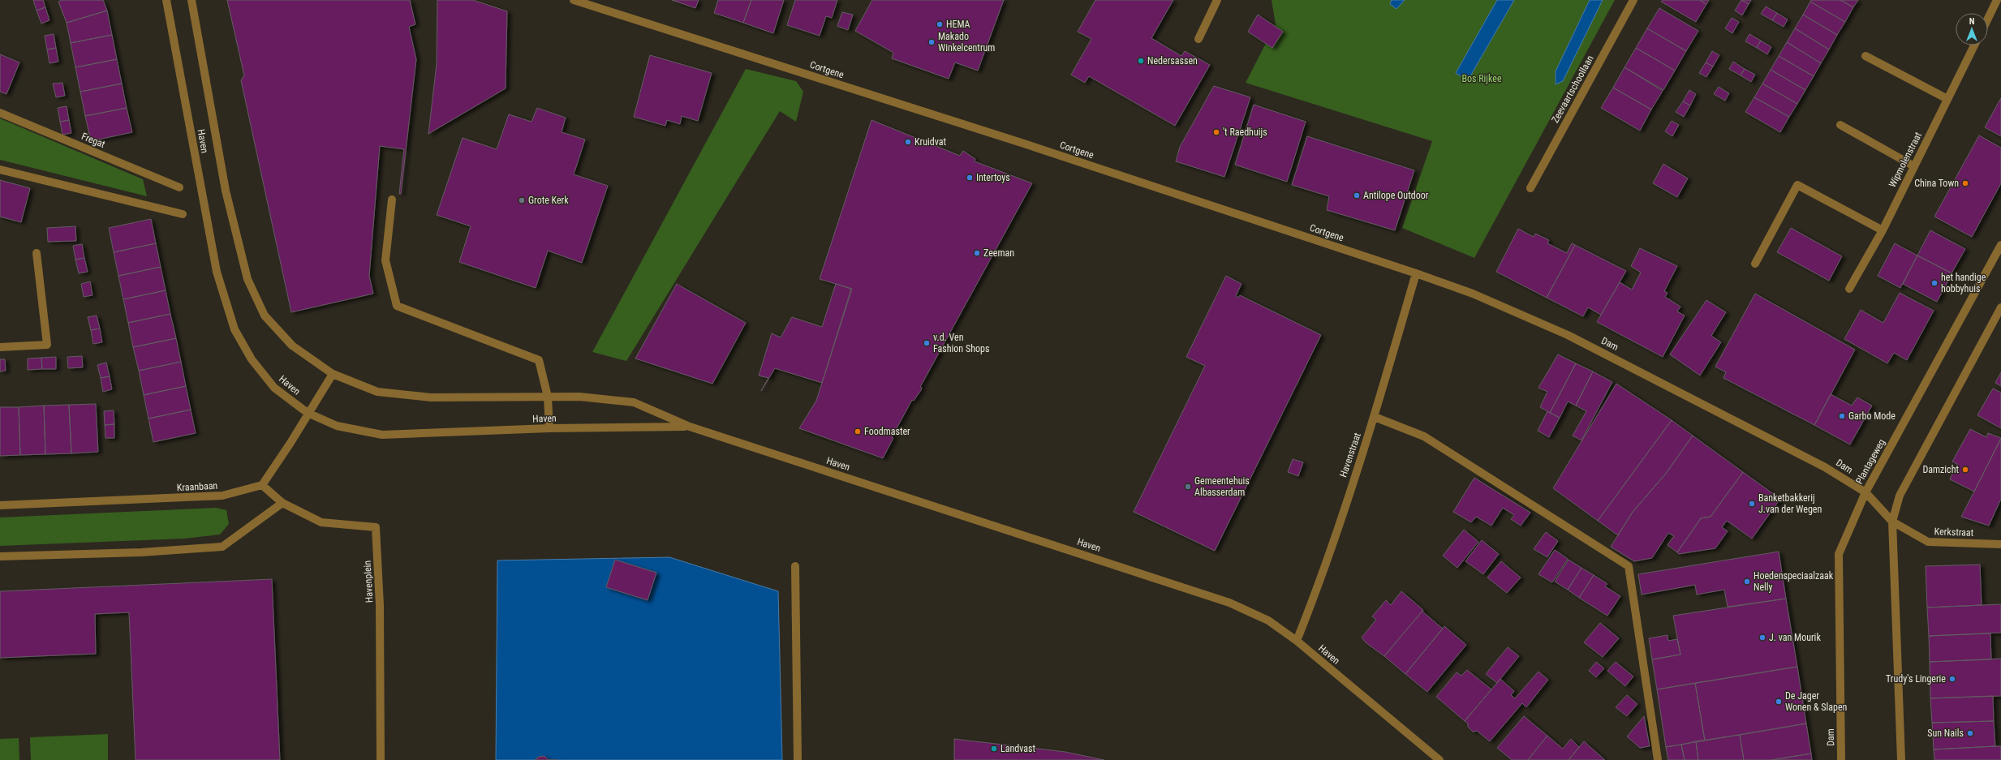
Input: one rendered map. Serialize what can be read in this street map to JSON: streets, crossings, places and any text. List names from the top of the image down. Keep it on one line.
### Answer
{"streets":{"street":["Cortgene","Zeevaartschoollaan","Fregat","Haven","Wipmolenstraat","Dam","Havenstraat","Plantageweg","Kraanbaan","Kerkstraat","Havenplein"]},"crossings":[["Cortgene","Dam"],["Cortgene","Havenstraat"],["Haven","Havenstraat"],["Dam","Plantageweg"],["Plantageweg","Kerkstraat"],["Kraanbaan","Havenplein"]],"parks":["Bos Rijkee"],"places":["HEMA","Makado Winkelcentrum","Nedersassen","'t Raedhuijs","Kruidvat","Intertoys","China Town","Antilope Outdoor","Grote Kerk","Zeeman","het handige hobbyhuis","v.d. Ven Fashion Shops","Garbo Mode","Foodmaster","Damzicht","Gemeentehuis Albasserdam","Banketbakkerij J.van der Wegen","Hoedenspeciaalzaak Nelly","J. van Mourik","Trudy's Lingerie","De Jager Wonen & Slapen","Sun Nails","Landvast"],"north":"top"}
